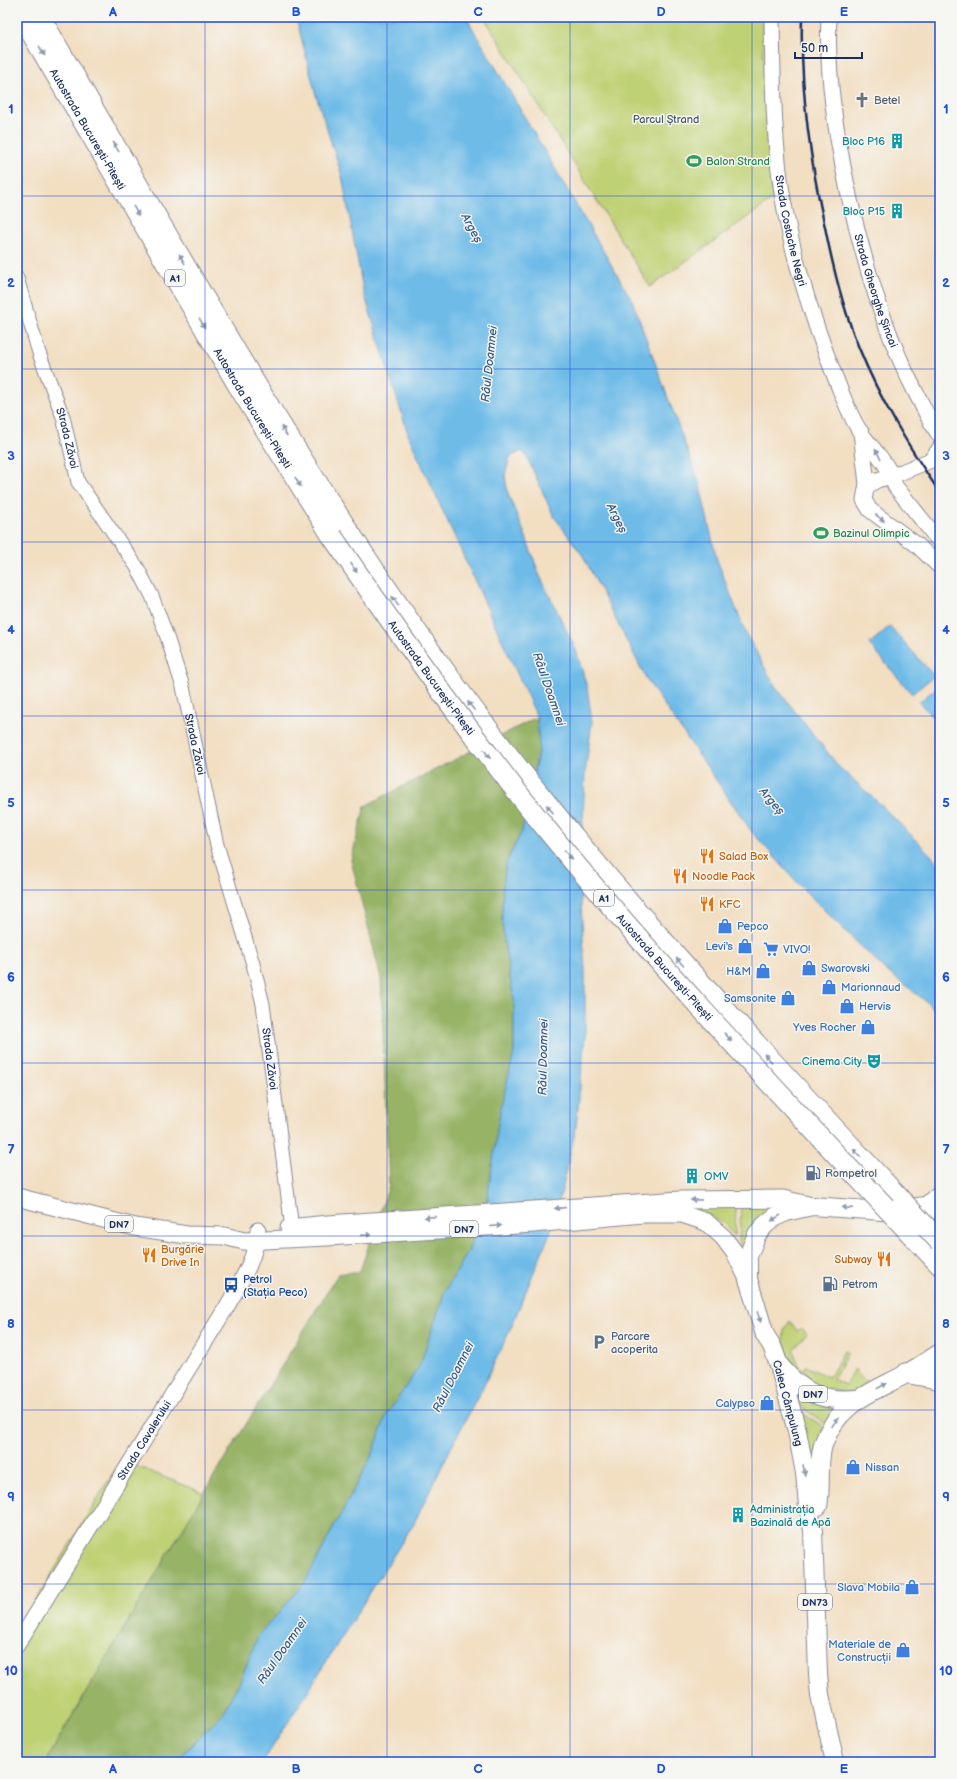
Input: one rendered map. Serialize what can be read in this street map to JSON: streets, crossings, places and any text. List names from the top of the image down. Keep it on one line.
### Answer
{"streets":{"highway":["Autostrada București-Pitești","A1","DN7","Calea Câmpulung","DN73"],"main road":["Strada Costache Negri","Strada Gheorghe Șincai","Strada Cavalerului"],"street":["Strada Zăvoi"]},"crossings":[["Strada Zăvoi","DN7"],["DN7","Calea Câmpulung"],["DN7","Strada Cavalerului"]],"water":["Argeș","Râul Doamnei"],"parks":["Parcul Ștrand"],"places":{"church":["Betel"],"building":["Bloc P16","Bloc P15","OMV","Administrația Bazinală de Apă"],"sports":["Balon Strand","Bazinul Olimpic"],"restaurant":["Salad Box","Noodle Pack","KFC","Burgărie Drive In","Subway"],"shop":["Pepco","Levi's","Swarovski","H&M","Marionnaud","Samsonite","Hervis","Yves Rocher","Calypso","Nissan","Slava Mobila","Materiale de Construcții"],"supermarket":["VIVO!"],"theatre":["Cinema City"],"fuel station":["Rompetrol","Petrom"],"bus stop":["Petrol (Stația Peco)"],"parking":["Parcare acoperita"]},"scale_bar":"50 m","grid":{"columns":["A","B","C","D","E"],"rows":["1","2","3","4","5","6","7","8","9","10"]}}
